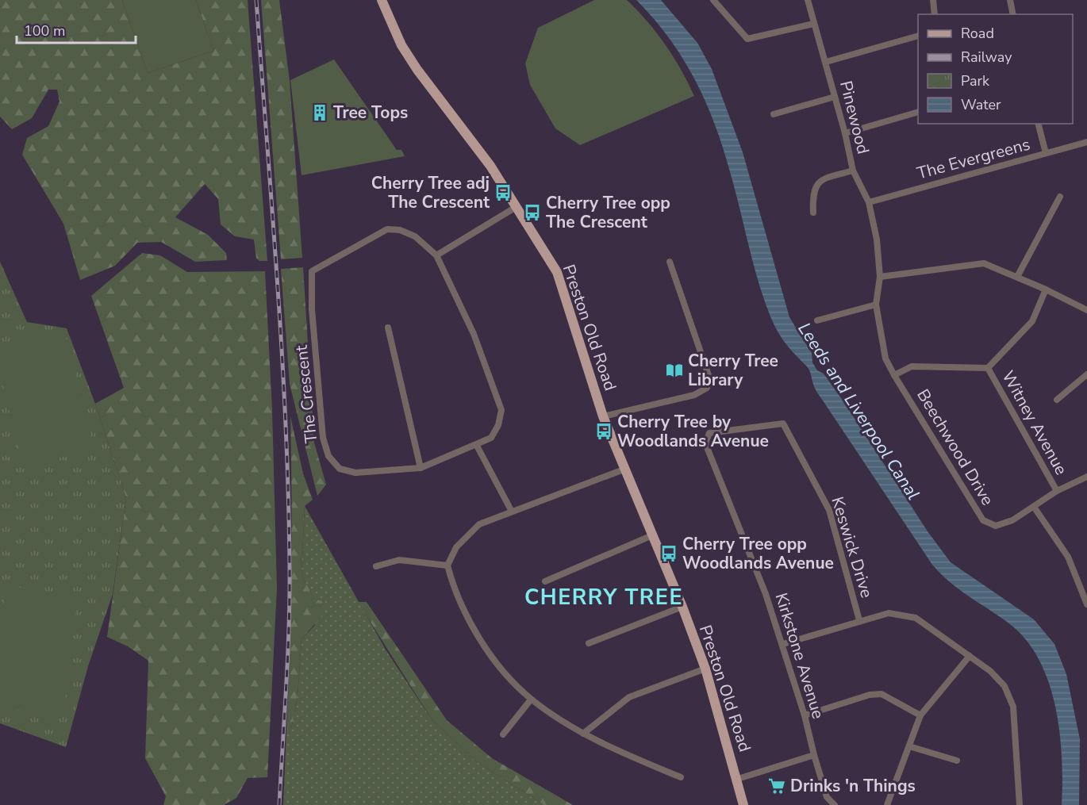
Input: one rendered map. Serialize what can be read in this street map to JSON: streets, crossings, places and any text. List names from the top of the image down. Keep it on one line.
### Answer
{"streets":{"main road":["Preston Old Road"],"street":["Pinewood","The Evergreens","The Crescent","Witney Avenue","Beechwood Drive","Keswick Drive","Kirkstone Avenue"]},"crossings":[["Pinewood","The Evergreens"],["Pinewood","Beechwood Drive"],["Witney Avenue","Beechwood Drive"],["Keswick Drive","Kirkstone Avenue"]],"districts":["CHERRY TREE"],"water":["Leeds and Liverpool Canal"],"places":{"building":["Tree Tops"],"bus stop":["Cherry Tree adj The Crescent","Cherry Tree opp The Crescent","Cherry Tree by Woodlands Avenue","Cherry Tree opp Woodlands Avenue"],"library":["Cherry Tree Library"],"supermarket":["Drinks 'n Things"]},"legend":["Road","Railway","Park","Water"],"scale_bar":"100 m"}
